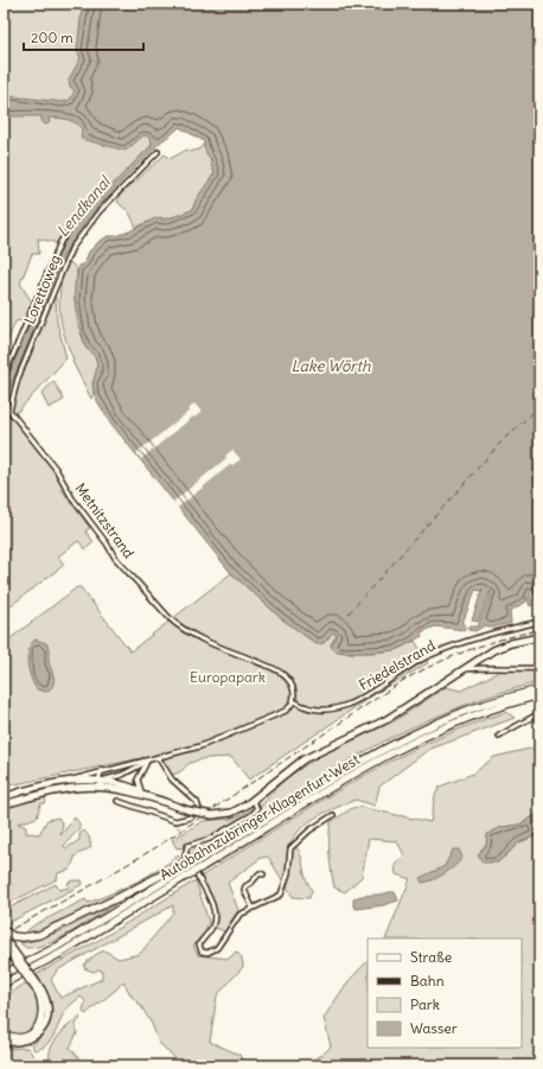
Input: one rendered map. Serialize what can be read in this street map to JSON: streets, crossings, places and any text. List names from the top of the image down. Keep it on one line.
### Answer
{"streets":{"highway":["Autobahnzubringer Klagenfurt West"],"street":["Lorettoweg","Metnitzstrand","Friedelstrand"]},"crossings":[["Lorettoweg","Metnitzstrand"],["Metnitzstrand","Friedelstrand"]],"water":["Lendkanal","Lake Wörth"],"parks":["Europapark"],"legend":["Straße","Bahn","Park","Wasser"],"scale_bar":"200 m"}
